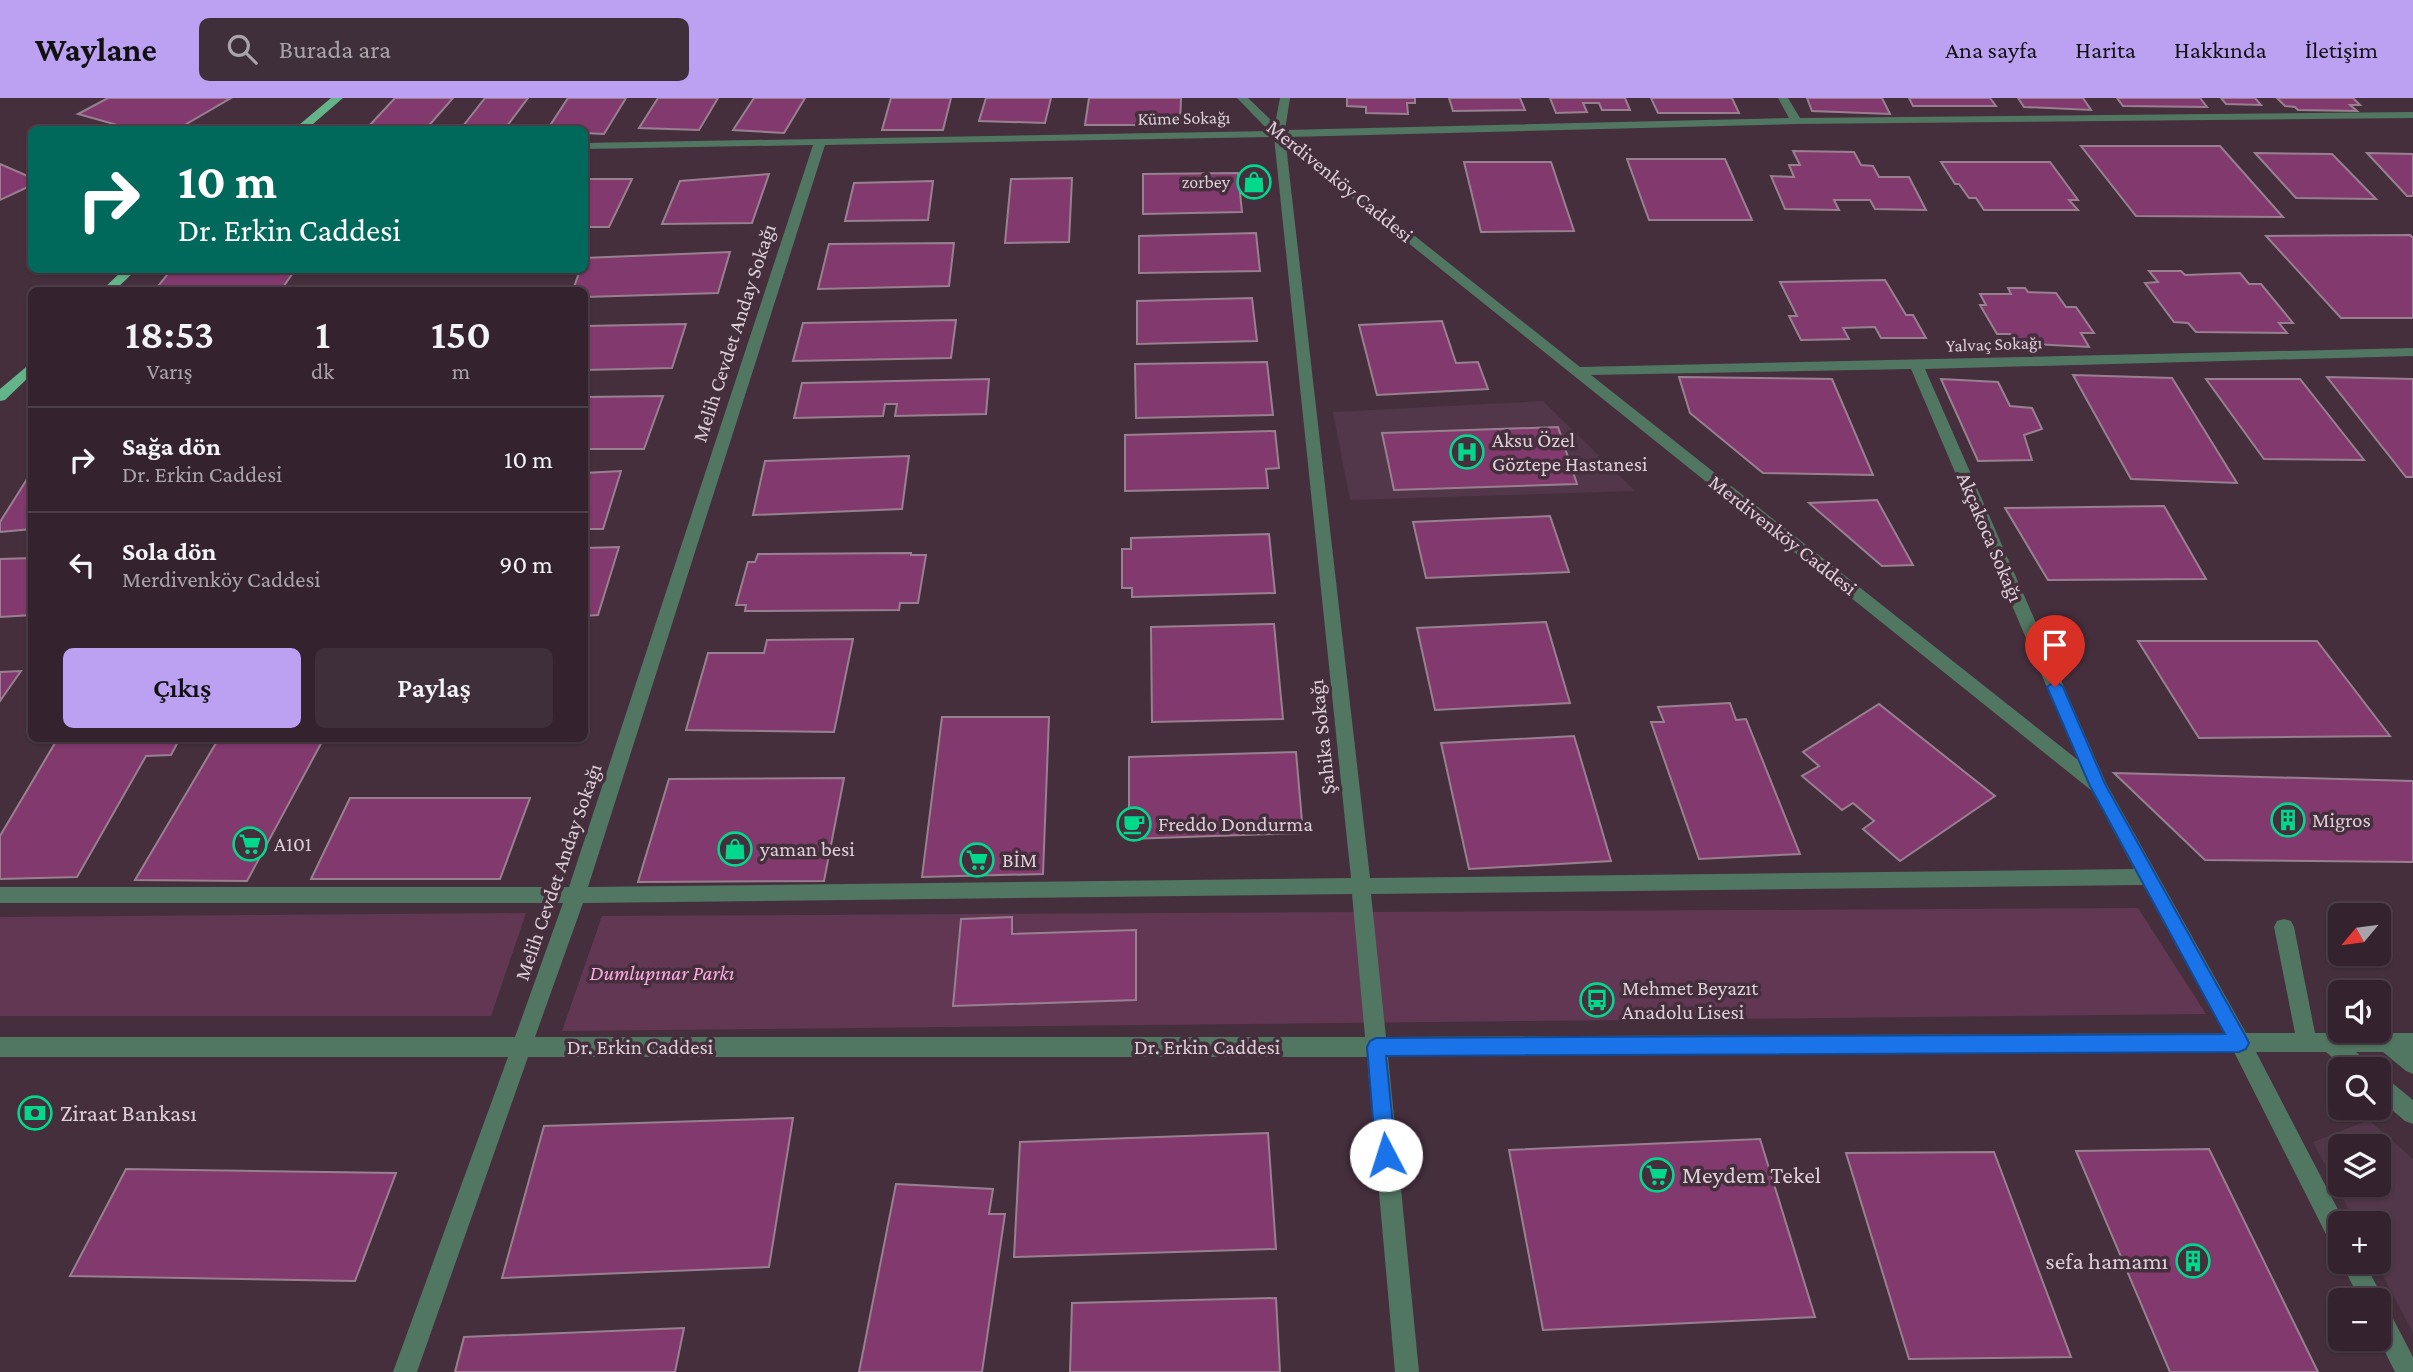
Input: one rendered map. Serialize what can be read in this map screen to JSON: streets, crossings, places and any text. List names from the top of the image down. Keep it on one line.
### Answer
{"streets":{"street":["Küme Sokağı","Merdivenköy Caddesi","Melih Cevdet Anday Sokağı","Yalvaç Sokağı","Akçakoca Sokağı","Şahika Sokağı","Dr. Erkin Caddesi"]},"crossings":[["Küme Sokağı","Merdivenköy Caddesi"],["Küme Sokağı","Melih Cevdet Anday Sokağı"],["Küme Sokağı","Şahika Sokağı"],["Merdivenköy Caddesi","Yalvaç Sokağı"],["Merdivenköy Caddesi","Akçakoca Sokağı"],["Merdivenköy Caddesi","Şahika Sokağı"],["Merdivenköy Caddesi","Dr. Erkin Caddesi"],["Melih Cevdet Anday Sokağı","Dr. Erkin Caddesi"],["Yalvaç Sokağı","Akçakoca Sokağı"],["Şahika Sokağı","Dr. Erkin Caddesi"]],"parks":["Dumlupınar Parkı"],"places":{"shop":["zorbey","yaman besi"],"hospital":["Aksu Özel Göztepe Hastanesi"],"building":["Migros","sefa hamamı"],"cafe":["Freddo Dondurma"],"supermarket":["A101","BİM","Meydem Tekel"],"bus stop":["Mehmet Beyazıt Anadolu Lisesi"],"bank":["Ziraat Bankası"]},"north":"bottom left","page":{"header":"Waylane","search":"Burada ara","nav":["Ana sayfa","Harita","Hakkında","İletişim"],"turn":["10 m","Dr. Erkin Caddesi"],"eta":["18:53","Varış","1","dk","150","m"],"list":[{"name":"Sağa dön","note":"Dr. Erkin Caddesi","value":"10 m"},{"name":"Sola dön","note":"Merdivenköy Caddesi","value":"90 m"}],"buttons":["Çıkış","Paylaş"],"map_buttons":["+","−"]}}
